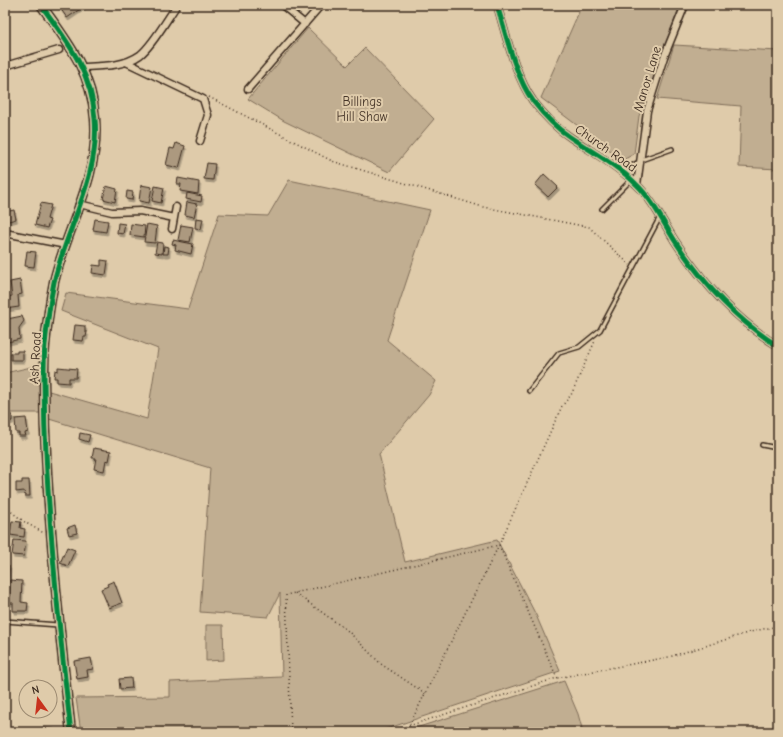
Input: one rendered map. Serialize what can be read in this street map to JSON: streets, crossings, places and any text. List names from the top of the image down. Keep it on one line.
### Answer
{"streets":{"street":["Manor Lane","Church Road","Ash Road"]},"crossings":[["Manor Lane","Church Road"]],"parks":["Billings Hill Shaw"],"north":"top"}
